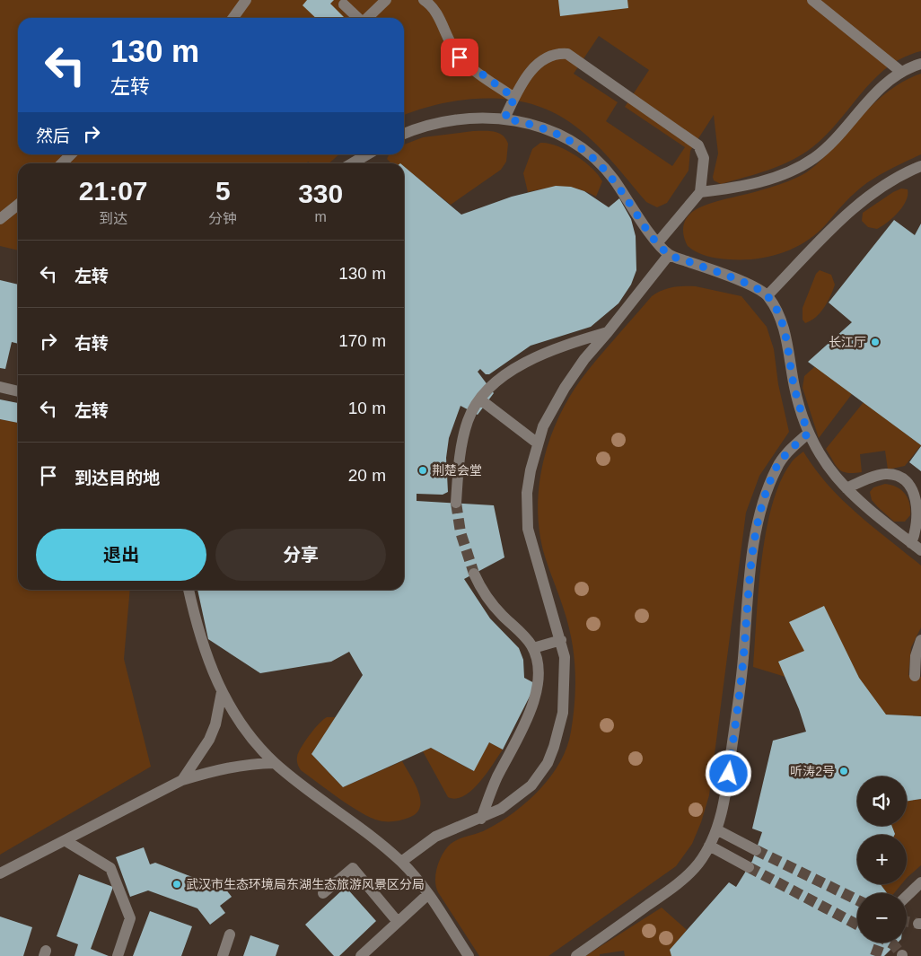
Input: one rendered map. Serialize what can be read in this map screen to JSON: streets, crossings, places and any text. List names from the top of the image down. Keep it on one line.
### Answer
{"places":["长江厅","荆楚会堂","听涛2号","武汉市生态环境局东湖生态旅游风景区分局"],"page":{"turn":["130 m","左转"],"then":"然后","eta":["21:07","到达","5","分钟","330","m"],"list":[{"name":"左转","value":"130 m"},{"name":"右转","value":"170 m"},{"name":"左转","value":"10 m"},{"name":"到达目的地","value":"20 m"}],"buttons":["退出","分享"],"map_buttons":["+","−"]}}
